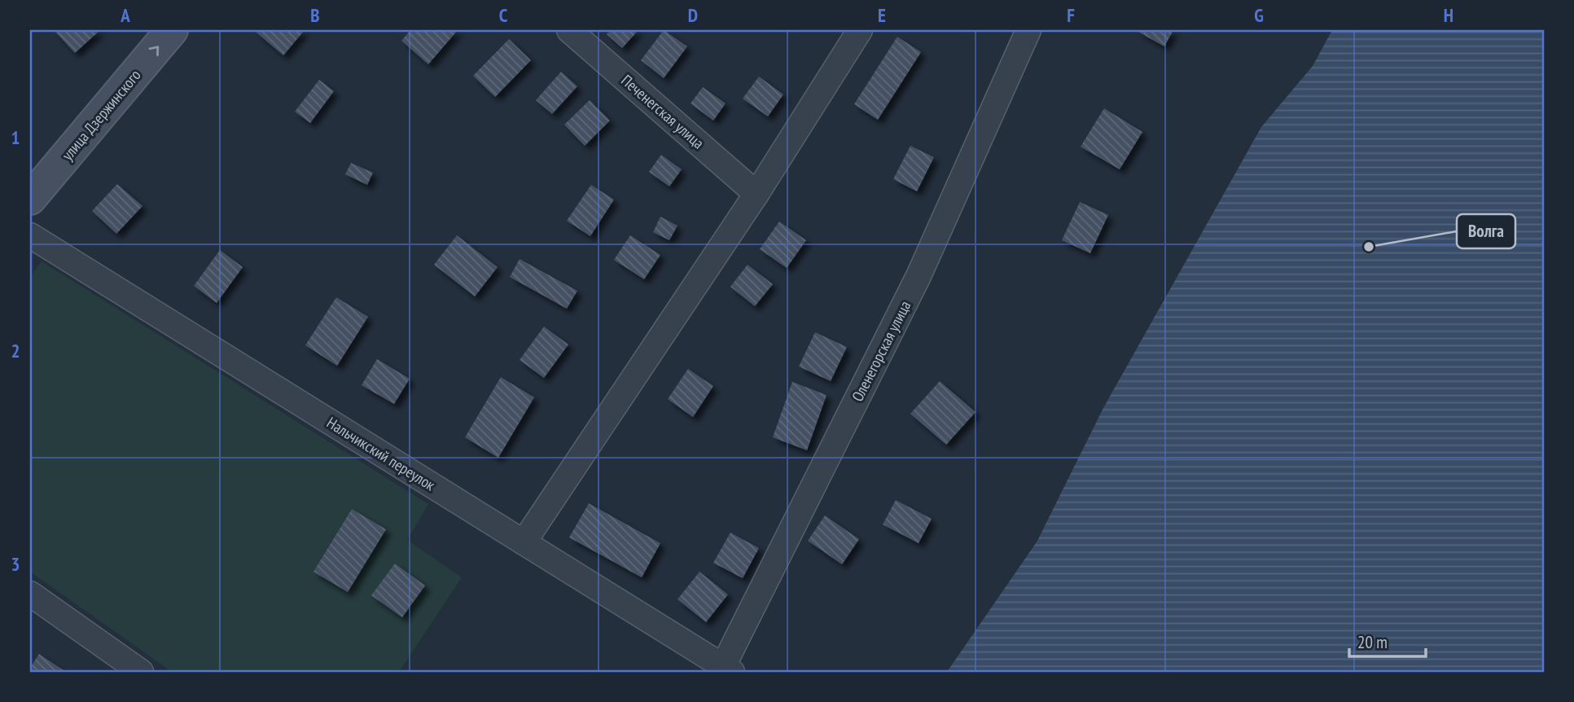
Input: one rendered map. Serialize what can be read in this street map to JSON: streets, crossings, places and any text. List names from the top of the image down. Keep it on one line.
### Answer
{"streets":{"main road":["улица Дзержинского"],"street":["Печенегская улица","Оленегорская улица","Нальчикский переулок"]},"crossings":[["Оленегорская улица","Нальчикский переулок"]],"one_way":["улица Дзержинского"],"places":["Волга"],"scale_bar":"20 m","grid":{"columns":["A","B","C","D","E","F","G","H"],"rows":["1","2","3"]}}
